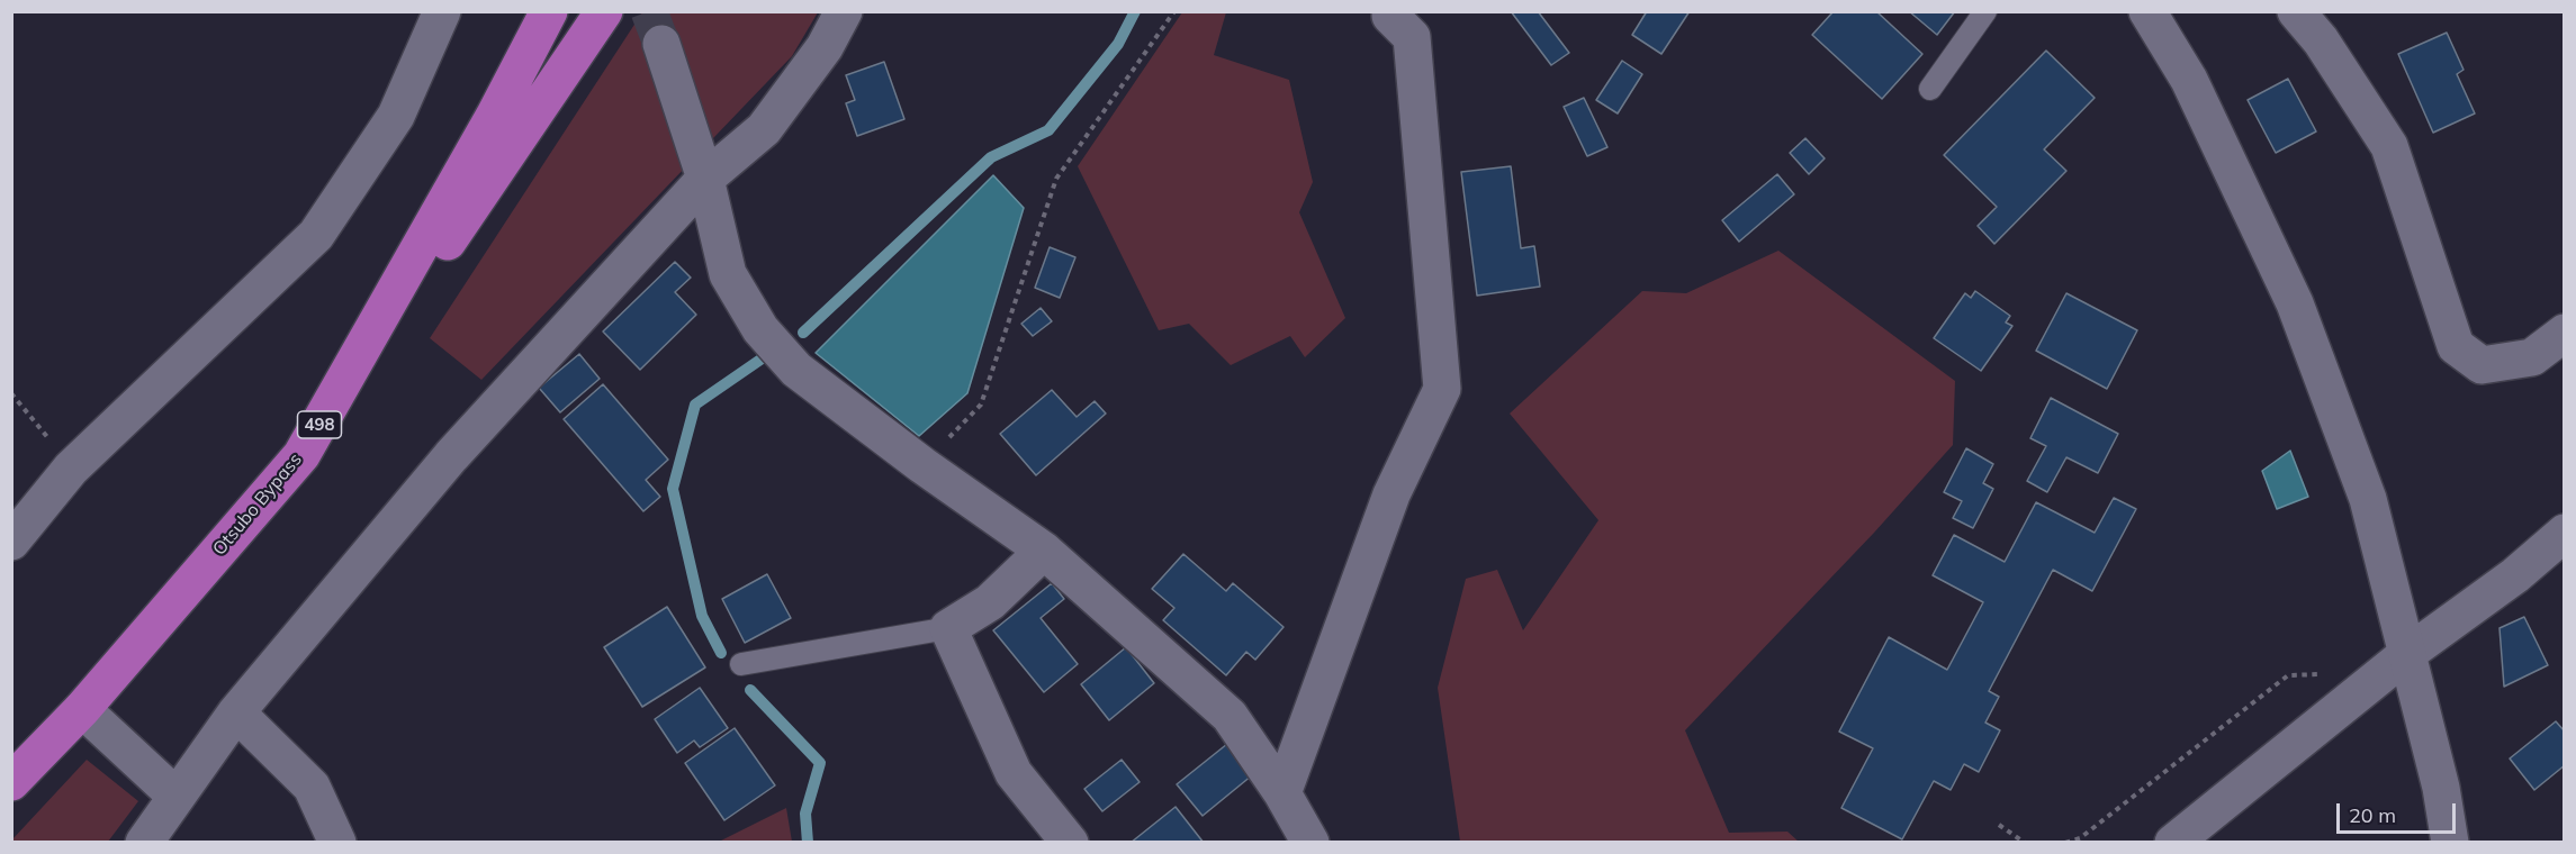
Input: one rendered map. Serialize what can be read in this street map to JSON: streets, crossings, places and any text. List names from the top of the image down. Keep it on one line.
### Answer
{"streets":{"highway":["498","Otsubo Bypass"]},"scale_bar":"20 m"}
